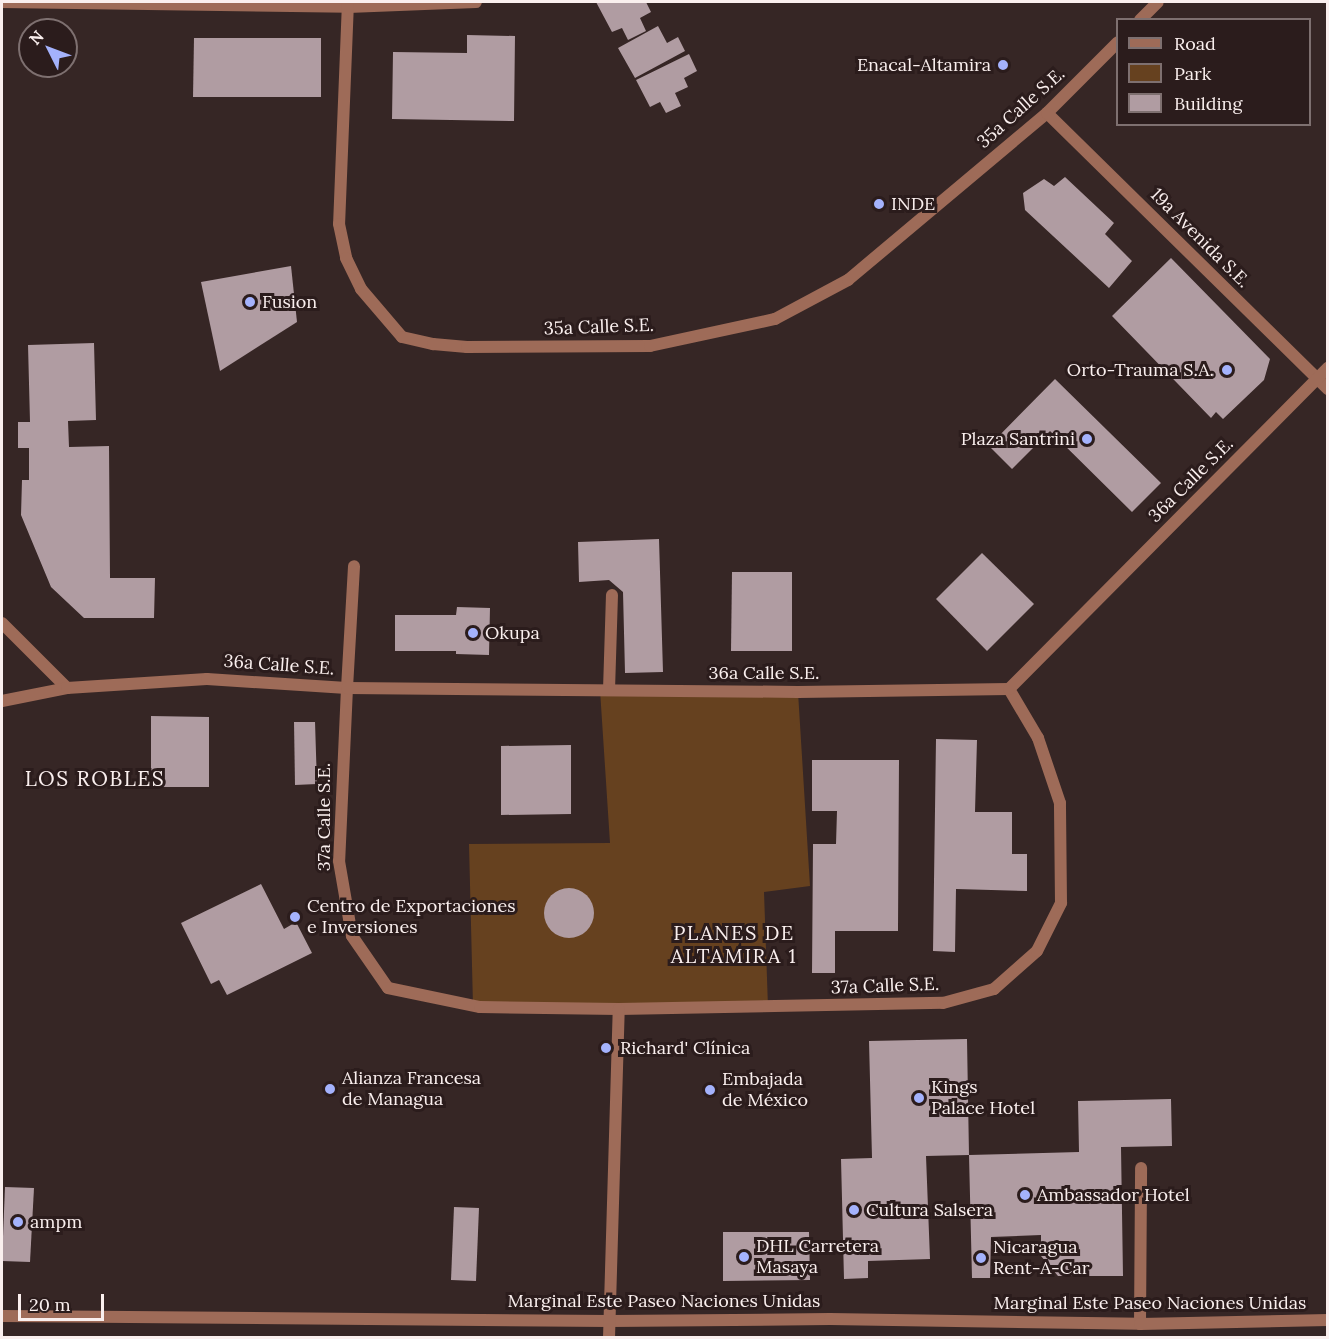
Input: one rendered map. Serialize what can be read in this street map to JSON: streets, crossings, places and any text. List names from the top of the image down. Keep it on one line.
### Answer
{"streets":{"street":["35a Calle S.E.","19a Avenida S.E.","36a Calle S.E.","37a Calle S.E.","Marginal Este Paseo Naciones Unidas"]},"crossings":[["35a Calle S.E.","19a Avenida S.E."],["19a Avenida S.E.","36a Calle S.E."],["36a Calle S.E.","37a Calle S.E."]],"districts":["LOS ROBLES","PLANES DE ALTAMIRA 1"],"places":["Enacal-Altamira","INDE","Fusion","Orto-Trauma S.A.","Plaza Santrini","Okupa","Centro de Exportaciones e Inversiones","Richard' Clínica","Alianza Francesa de Managua","Embajada de México","Kings Palace Hotel","Ambassador Hotel","Cultura Salsera","ampm","DHL Carretera Masaya","Nicaragua Rent-A-Car"],"legend":["Road","Park","Building"],"scale_bar":"20 m","north":"top left"}
